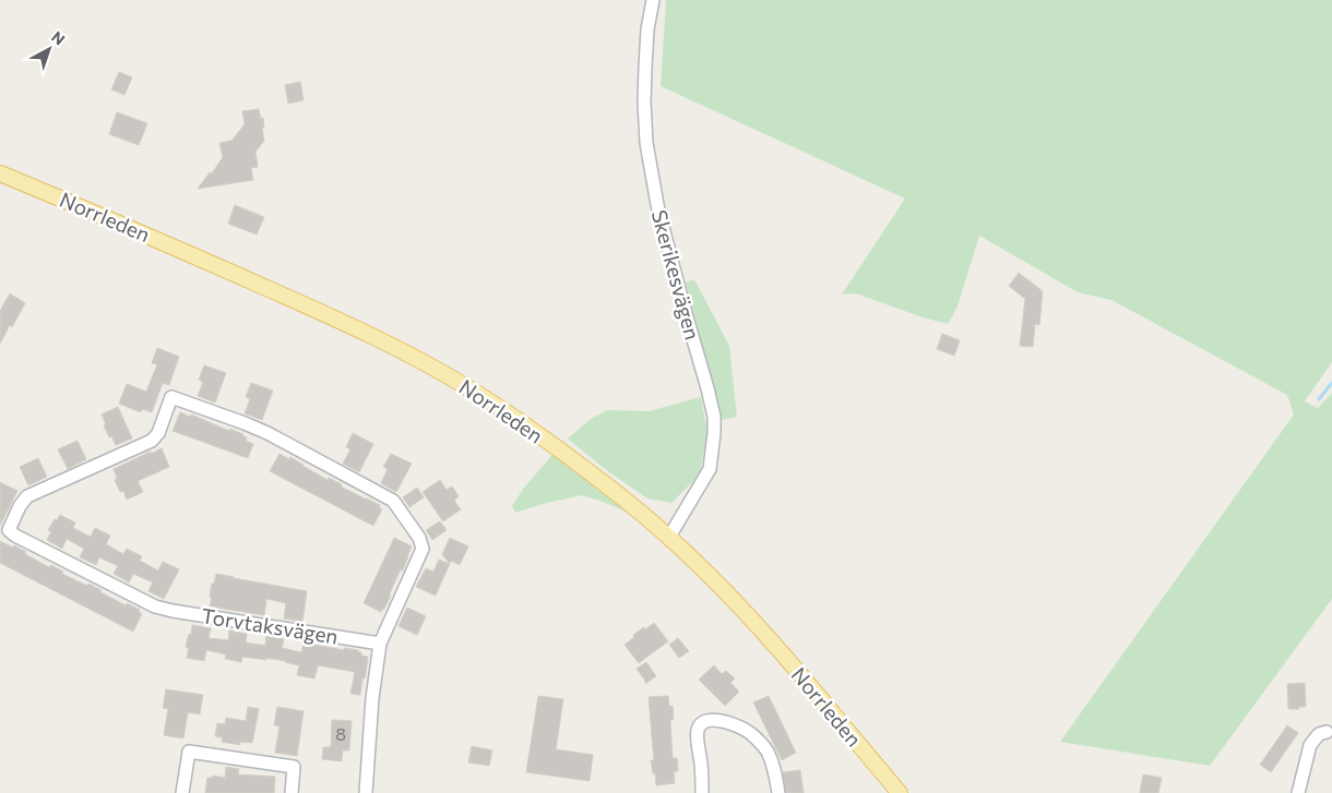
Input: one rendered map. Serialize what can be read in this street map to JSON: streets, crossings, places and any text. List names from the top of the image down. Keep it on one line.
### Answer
{"streets":{"main road":["Norrleden"],"street":["Skerikesvägen","Torvtaksvägen"]},"crossings":[["Norrleden","Skerikesvägen"]],"house_numbers":["8"],"north":"top right"}
